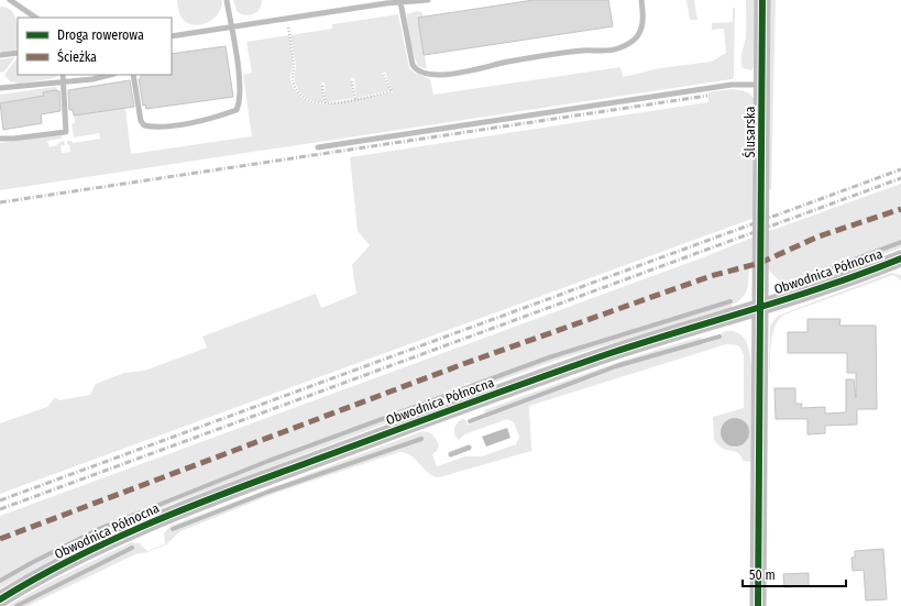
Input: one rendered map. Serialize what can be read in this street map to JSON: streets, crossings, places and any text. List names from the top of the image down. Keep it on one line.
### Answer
{"streets":{"street":["Ślusarska","Obwodnica Północna"]},"crossings":[["Ślusarska","Obwodnica Północna"]],"legend":["Droga rowerowa","Ścieżka"],"scale_bar":"50 m"}
